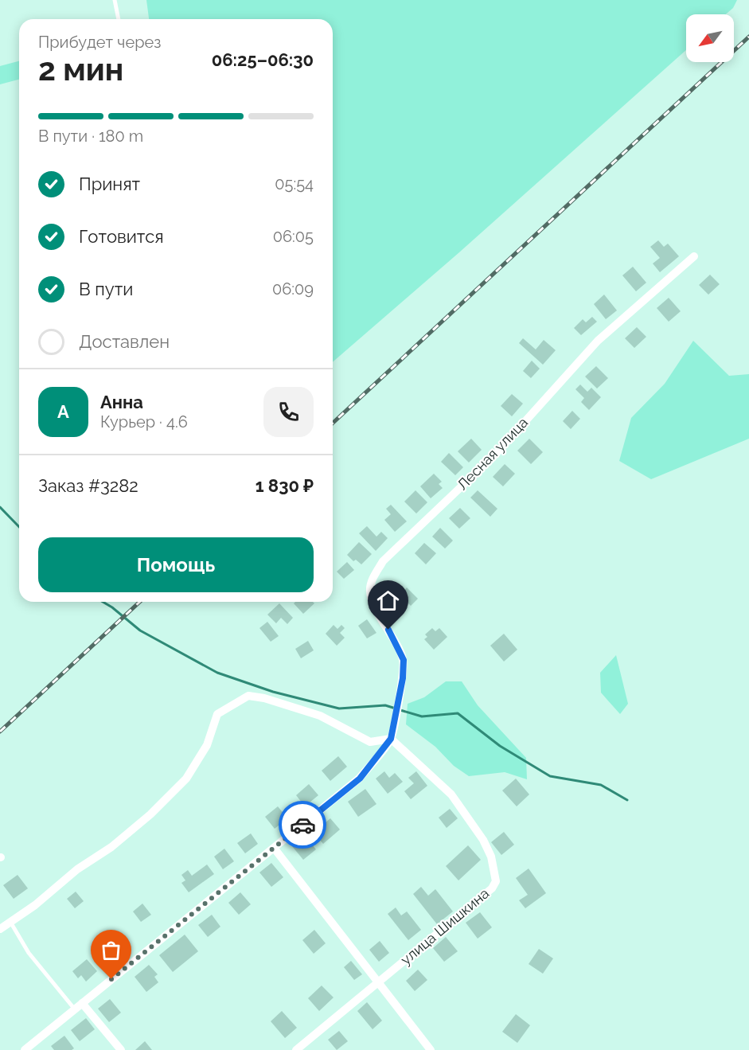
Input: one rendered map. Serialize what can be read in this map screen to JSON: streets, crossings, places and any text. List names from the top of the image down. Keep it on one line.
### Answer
{"streets":{"street":["Лесная улица","улица Шишкина"]},"crossings":[["Лесная улица","улица Шишкина"]],"north":"bottom left","page":{"heading":["2 мин","Прибудет через","06:25–06:30"],"panel":["Анна","Курьер · 4.6","Заказ #3282","1 830 ₽"],"bar":"В пути · 180 m","list":[["Принят","05:54"],["Готовится","06:05"],["В пути","06:09"],"Доставлен"],"round":"А","buttons":"Помощь"}}
